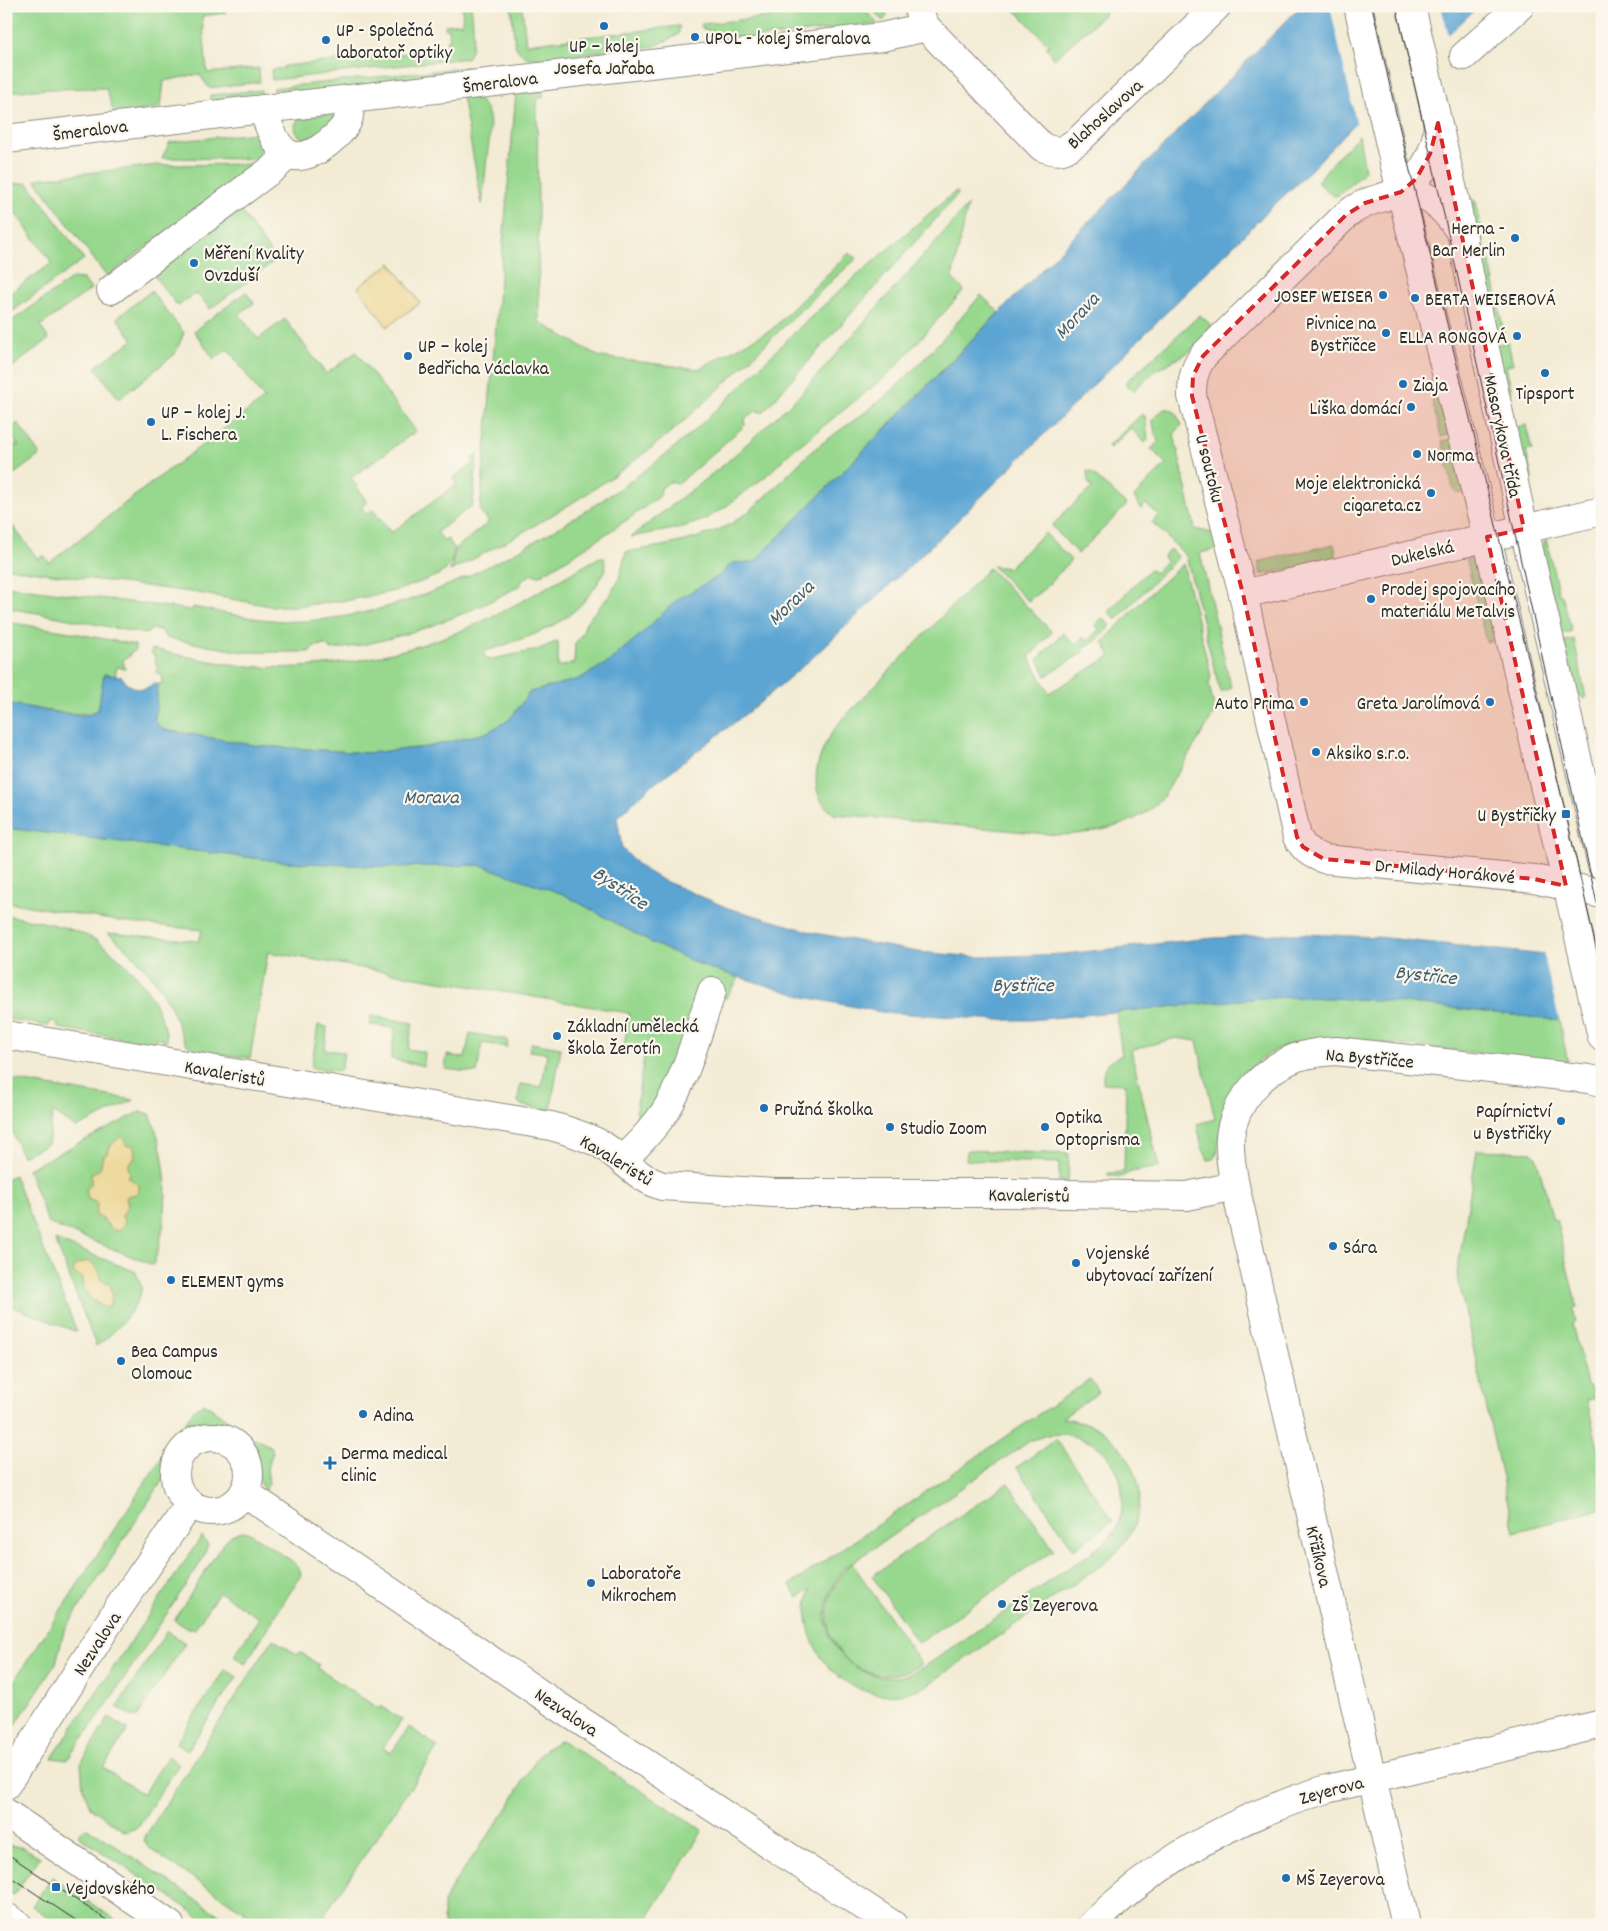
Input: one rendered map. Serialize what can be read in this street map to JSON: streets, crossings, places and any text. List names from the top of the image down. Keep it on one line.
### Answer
{"streets":{"street":["Šmeralova","Blahoslavova","Masarykova třída","U soutoku","Dukelská","Dr. Milady Horákové","Na Bystřičce","Kavaleristů","Křižíkova","Nezvalova","Zeyerova"]},"crossings":[["Šmeralova","Blahoslavova"],["Masarykova třída","U soutoku"],["Masarykova třída","Dukelská"],["Masarykova třída","Dr. Milady Horákové"],["U soutoku","Dukelská"],["U soutoku","Dr. Milady Horákové"],["Na Bystřičce","Kavaleristů"],["Na Bystřičce","Křižíkova"],["Kavaleristů","Křižíkova"],["Křižíkova","Zeyerova"]],"water":["Morava","Bystřice"],"places":{"other":["UP – kolej Josefa Jařaba","UPOL - kolej Šmeralova","UP - Společná laboratoř optiky","Herna - Bar Merlin","Měření Kvality Ovzduší","JOSEF WEISER","BERTA WEISEROVÁ","Pivnice na Bystřičce","ELLA RONGOVÁ","UP – kolej Bedřicha Václavka","Tipsport","Ziaja","Liška domácí","UP – kolej J. L. Fischera","Norma","Moje elektronická cigareta.cz","Prodej spojovacího materiálu MeTalvis","Auto Prima","Greta Jarolímová","Aksiko s.r.o.","Základní umělecká škola Žerotín","Pružná školka","Papírnictví u Bystřičky","Studio Zoom","Optika Optoprisma","Sára","Vojenské ubytovací zařízení","ELEMENT gyms","Bea Campus Olomouc","Adina","Laboratoře Mikrochem","ZŠ Zeyerova","MŠ Zeyerova"],"transit":["U Bystřičky","Vejdovského"],"health":["Derma medical clinic"]}}
